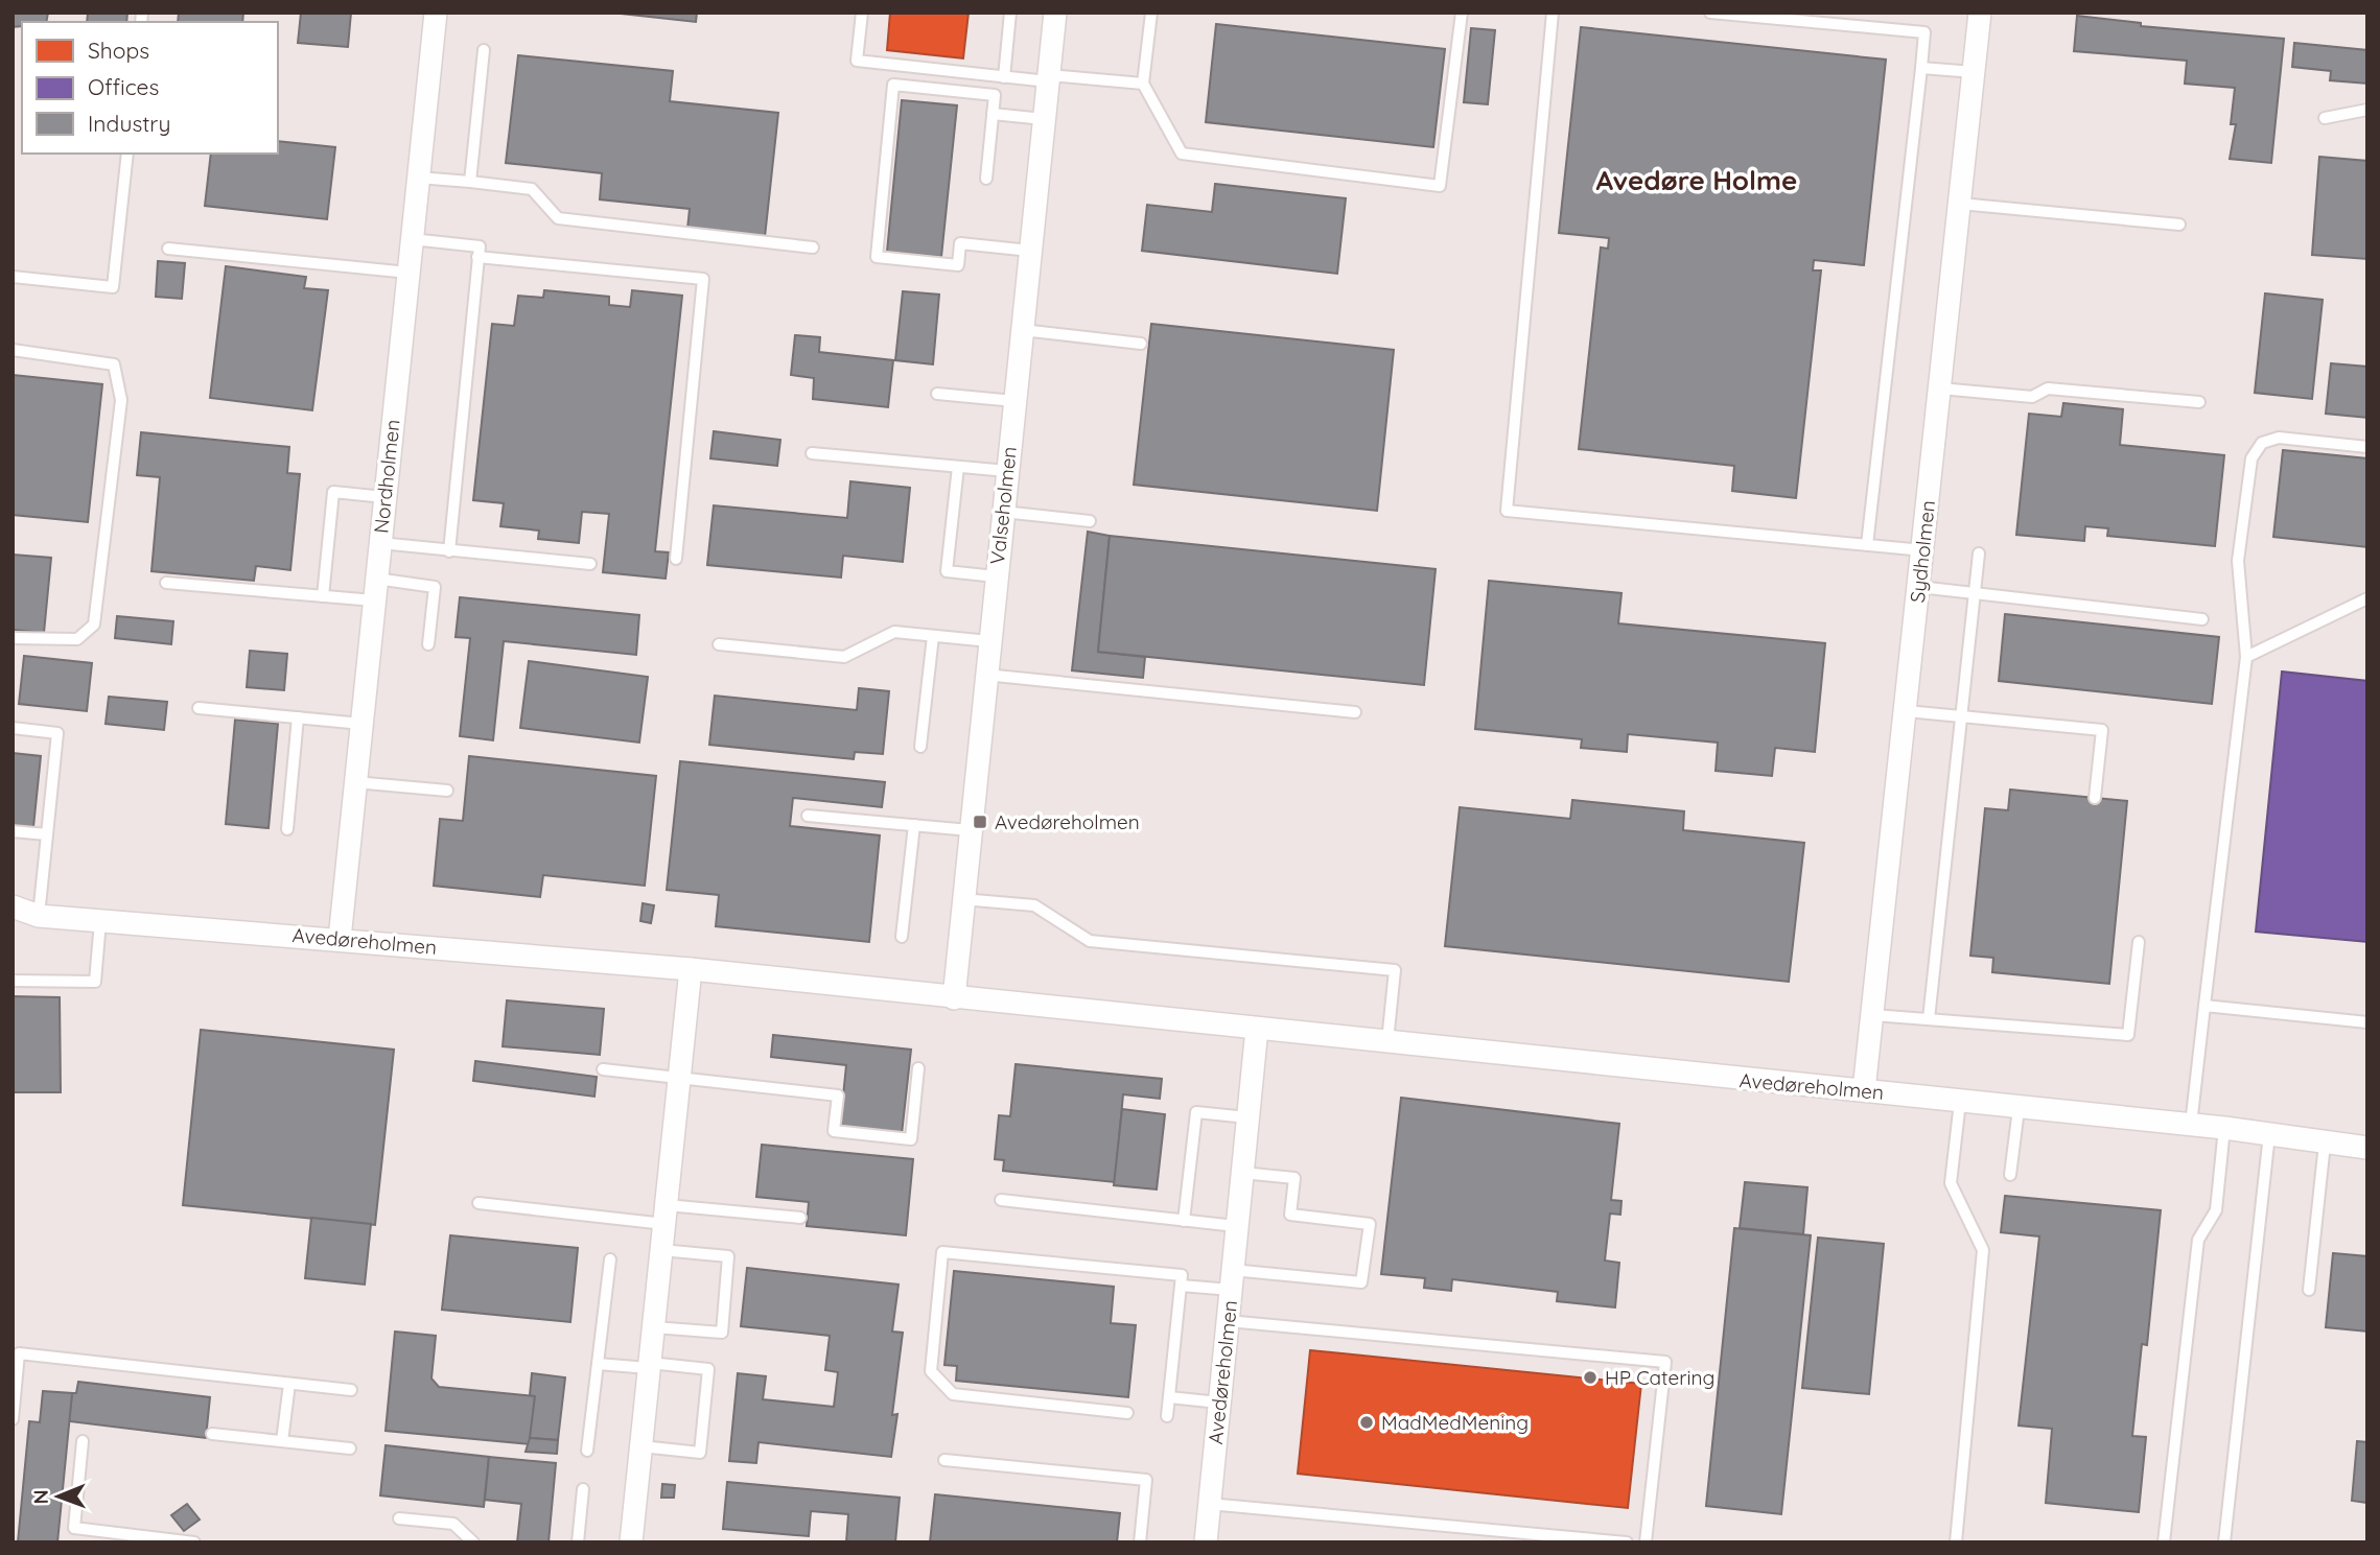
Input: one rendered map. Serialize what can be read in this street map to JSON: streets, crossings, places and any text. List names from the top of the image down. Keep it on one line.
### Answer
{"streets":{"street":["Nordholmen","Valseholmen","Sydholmen","Avedøreholmen"]},"crossings":[["Nordholmen","Avedøreholmen"],["Valseholmen","Avedøreholmen"],["Sydholmen","Avedøreholmen"]],"districts":["Avedøre Holme"],"places":{"transit":["Avedøreholmen"],"other":["HP Catering","MadMedMening"]},"legend":["Shops","Offices","Industry"],"north":"left"}
